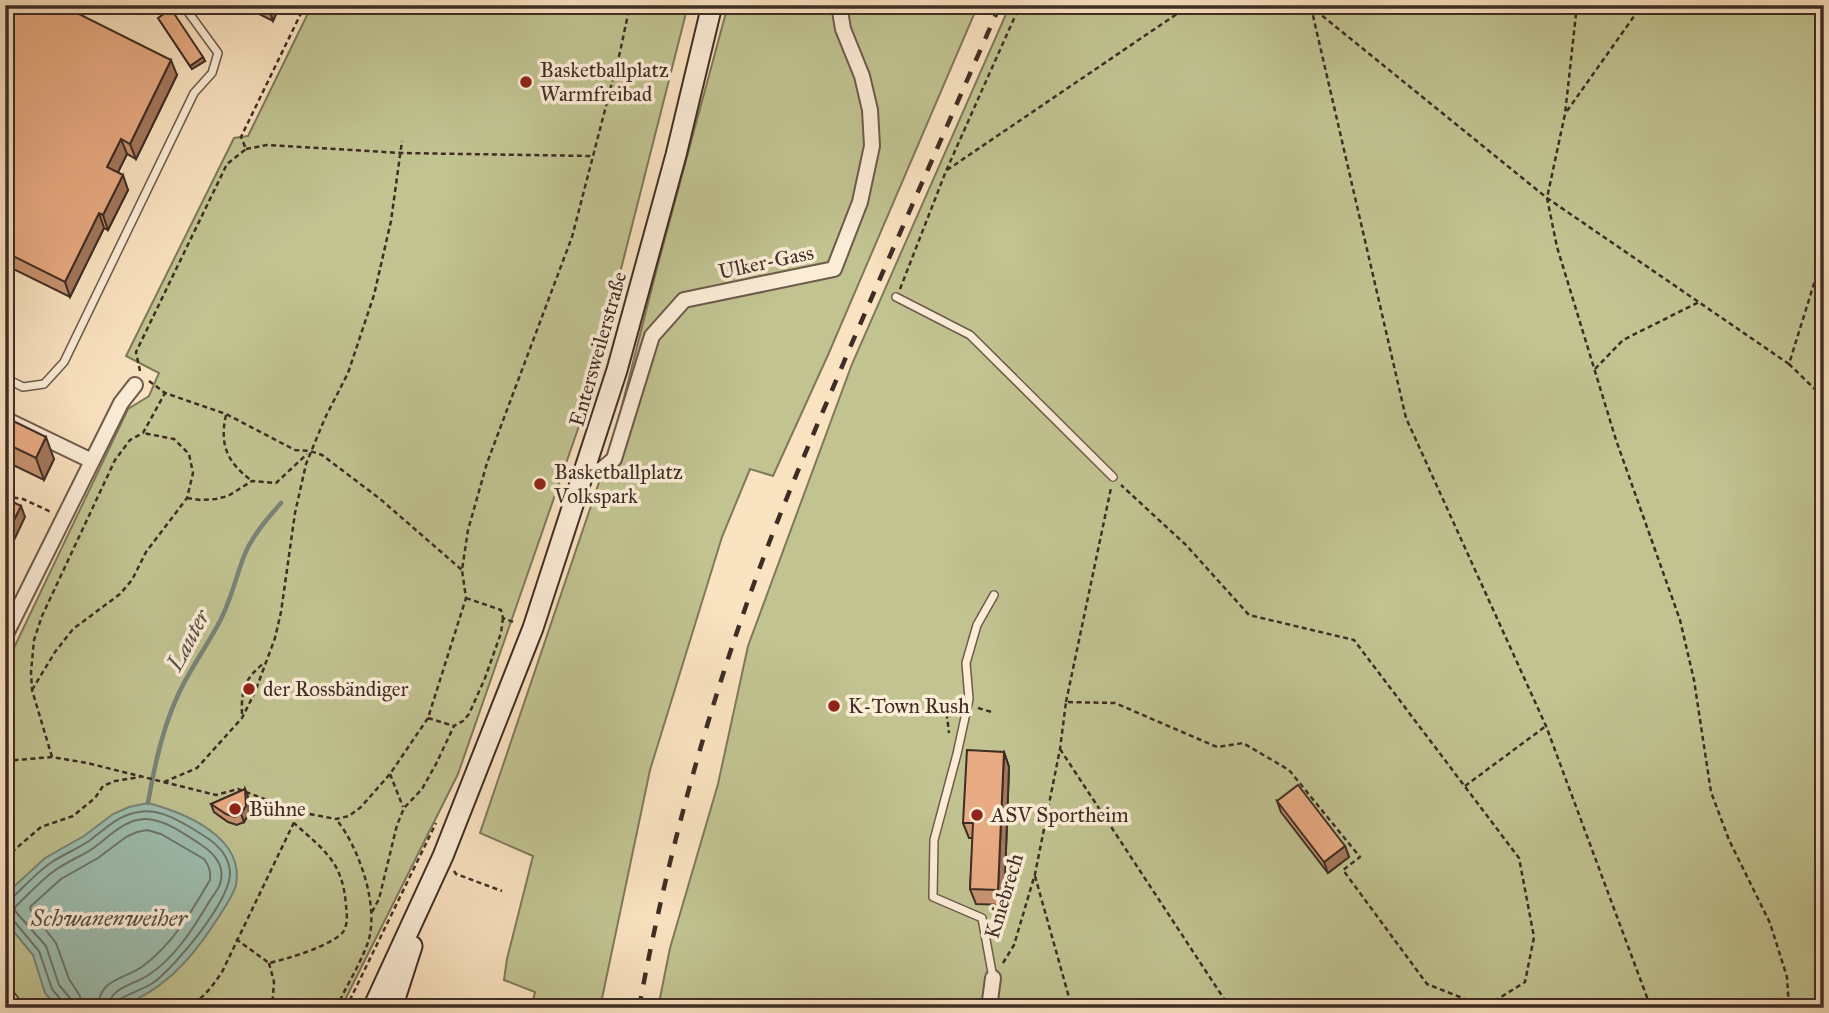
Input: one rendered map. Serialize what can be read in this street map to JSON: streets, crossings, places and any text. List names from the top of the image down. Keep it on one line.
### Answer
{"streets":{"main road":["Entersweilerstraße"],"street":["Ulker-Gass"],"path":["Kniebrech"]},"crossings":[["Ulker-Gass","Entersweilerstraße"]],"water":["Lauter","Schwanenweiher"],"places":["Basketballplatz Warmfreibad","Basketballplatz Volkspark","der Rossbändiger","K-Town Rush","Bühne","ASV Sportheim"]}
